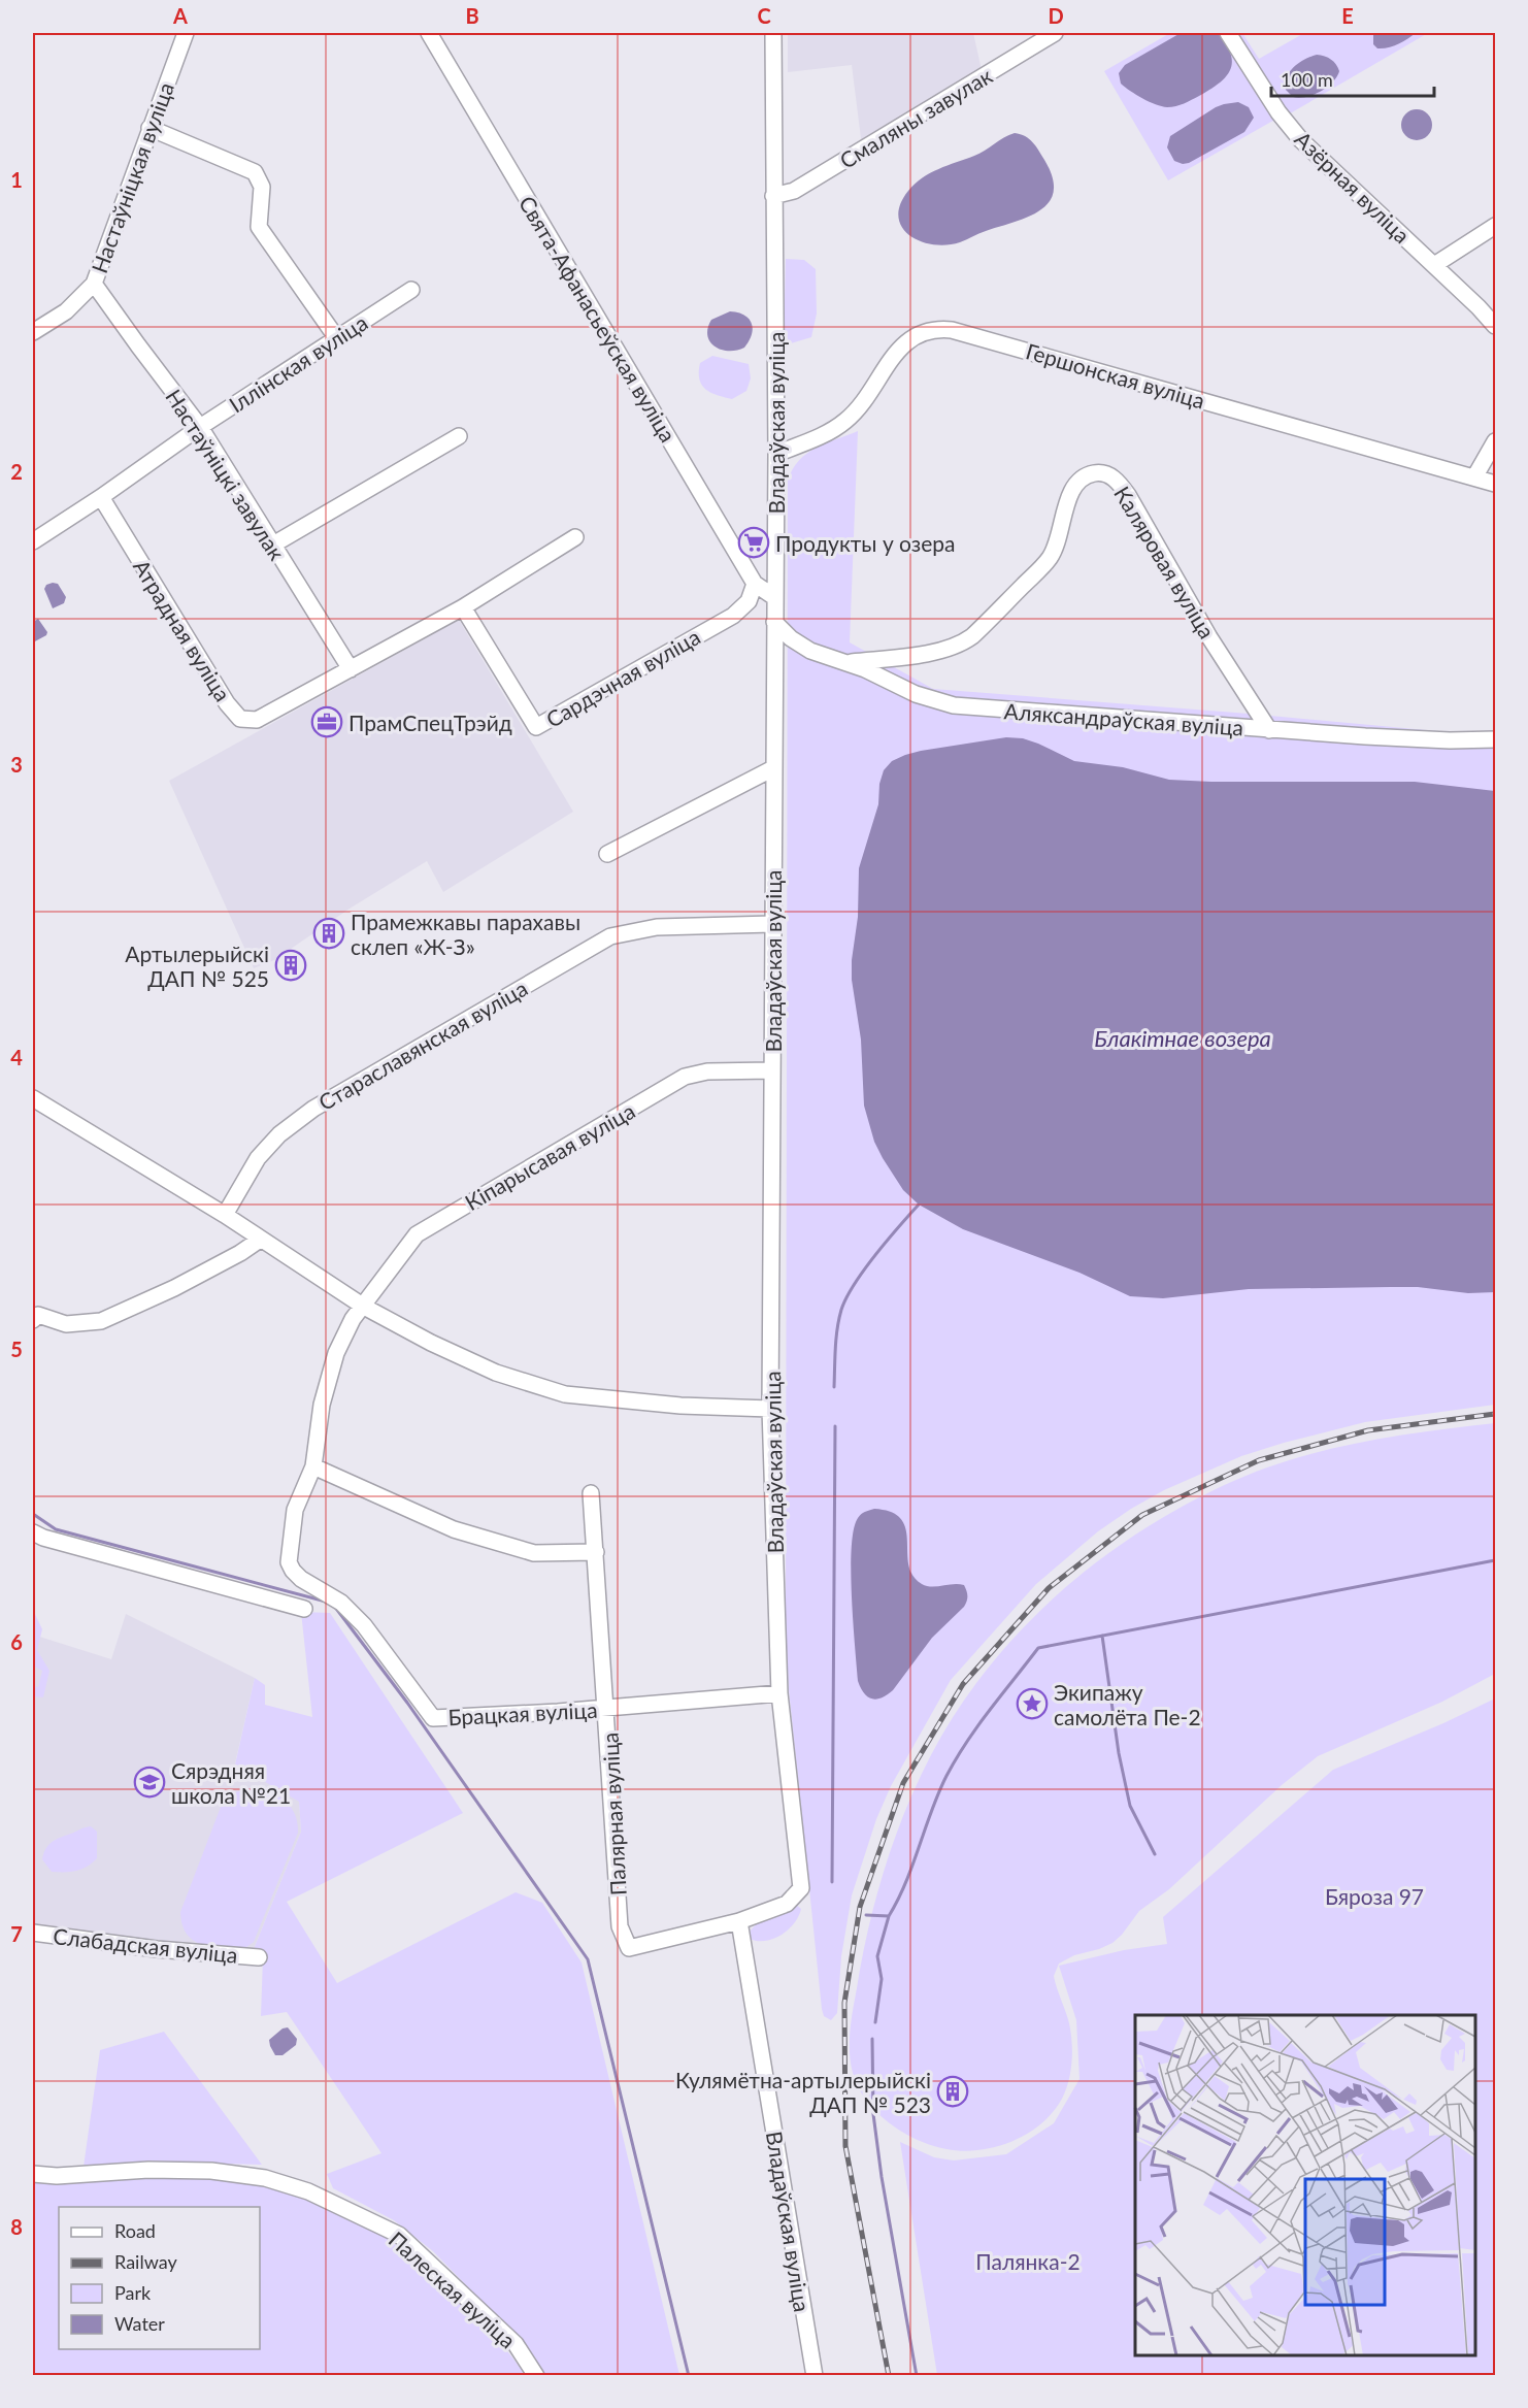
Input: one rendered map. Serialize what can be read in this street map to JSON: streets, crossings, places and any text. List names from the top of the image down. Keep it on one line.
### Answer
{"streets":{"street":["Смаляны завулак","Настаўніцкая вуліца","Азёрная вуліца","Свята-Афанасьеўская вуліца","Іллінская вуліца","Гершонская вуліца","Владаўская вуліца","Настаўніцкі завулак","Каляровая вуліца","Атрадная вуліца","Сардэчная вуліца","Аляксандраўская вуліца","Стараславянская вуліца","Кіпарысавая вуліца","Брацкая вуліца","Палярная вуліца","Слабадская вуліца","Палеская вуліца"]},"crossings":[["Смаляны завулак","Владаўская вуліца"],["Настаўніцкая вуліца","Настаўніцкі завулак"],["Свята-Афанасьеўская вуліца","Владаўская вуліца"],["Свята-Афанасьеўская вуліца","Сардэчная вуліца"],["Іллінская вуліца","Настаўніцкі завулак"],["Іллінская вуліца","Атрадная вуліца"],["Гершонская вуліца","Владаўская вуліца"],["Владаўская вуліца","Аляксандраўская вуліца"],["Владаўская вуліца","Стараславянская вуліца"],["Владаўская вуліца","Кіпарысавая вуліца"],["Владаўская вуліца","Брацкая вуліца"],["Владаўская вуліца","Палярная вуліца"],["Настаўніцкі завулак","Атрадная вуліца"],["Каляровая вуліца","Аляксандраўская вуліца"],["Кіпарысавая вуліца","Брацкая вуліца"],["Брацкая вуліца","Палярная вуліца"]],"water":["Блакітнае возера"],"parks":["Бяроза 97","Палянка-2"],"places":{"supermarket":["Продукты у озера"],"office":["ПрамСпецТрэйд"],"building":["Прамежкавы парахавы склеп «Ж-З»","Артылерыйскі ДАП № 525","Кулямётна-артылерыйскі ДАП № 523"],"place":["Экипажу самолёта Пе-2"],"school or university":["Сярэдняя школа №21"]},"legend":["Road","Railway","Park","Water"],"scale_bar":"100 m","grid":{"columns":["A","B","C","D","E"],"rows":["1","2","3","4","5","6","7","8"]}}
